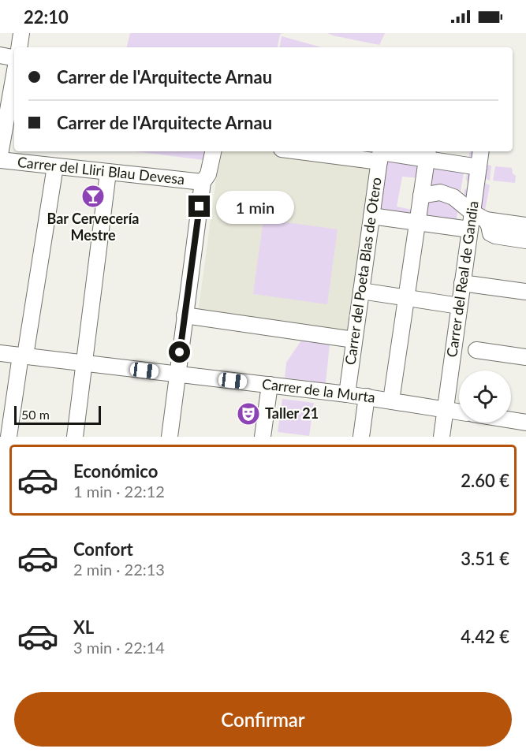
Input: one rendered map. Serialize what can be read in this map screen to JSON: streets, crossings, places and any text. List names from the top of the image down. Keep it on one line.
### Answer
{"streets":{"street":["Carrer del Lliri Blau Devesa","Carrer del Poeta Blas de Otero","Carrer del Real de Gandia","Carrer de la Murta"]},"crossings":[["Carrer del Poeta Blas de Otero","Carrer de la Murta"],["Carrer del Real de Gandia","Carrer de la Murta"]],"places":{"bar":["Bar Cervecería Mestre"],"theatre":["Taller 21"]},"scale_bar":"50 m","page":{"status":"22:10","banner":["Carrer de l'Arquitecte Arnau","Carrer de l'Arquitecte Arnau"],"bubble":"1 min","scale":"50 m","list":[{"name":"Económico","note":"1 min · 22:12","value":"2.60 €"},{"name":"Confort","note":"2 min · 22:13","value":"3.51 €"},{"name":"XL","note":"3 min · 22:14","value":"4.42 €"}],"buttons":"Confirmar"}}
